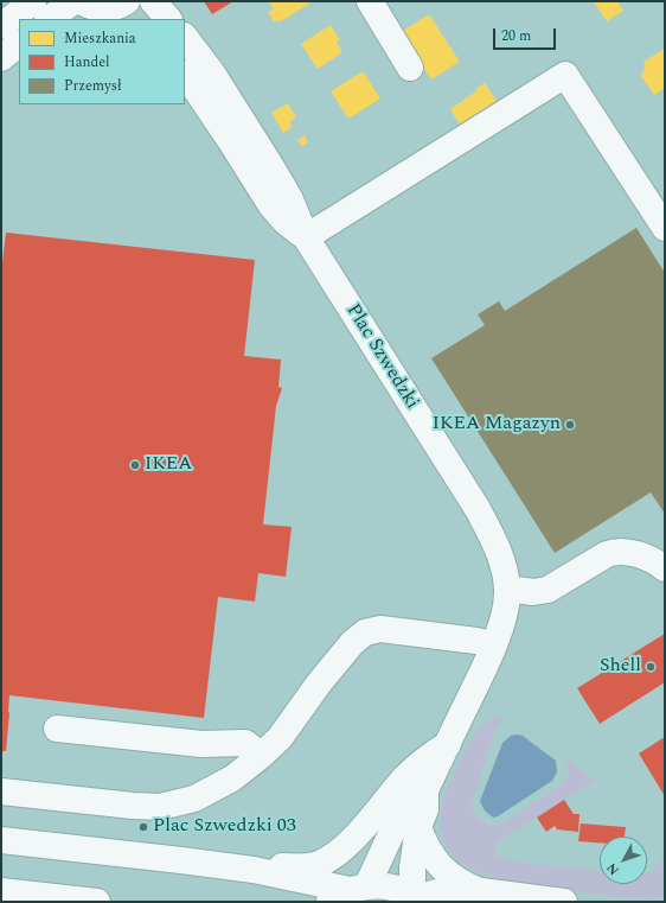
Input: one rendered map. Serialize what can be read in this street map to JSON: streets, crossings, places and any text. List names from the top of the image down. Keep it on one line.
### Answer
{"streets":{"street":["Plac Szwedzki"]},"places":["IKEA Magazyn","IKEA","Shell","Plac Szwedzki 03"],"legend":["Mieszkania","Handel","Przemysł"],"scale_bar":"20 m","north":"bottom left"}
